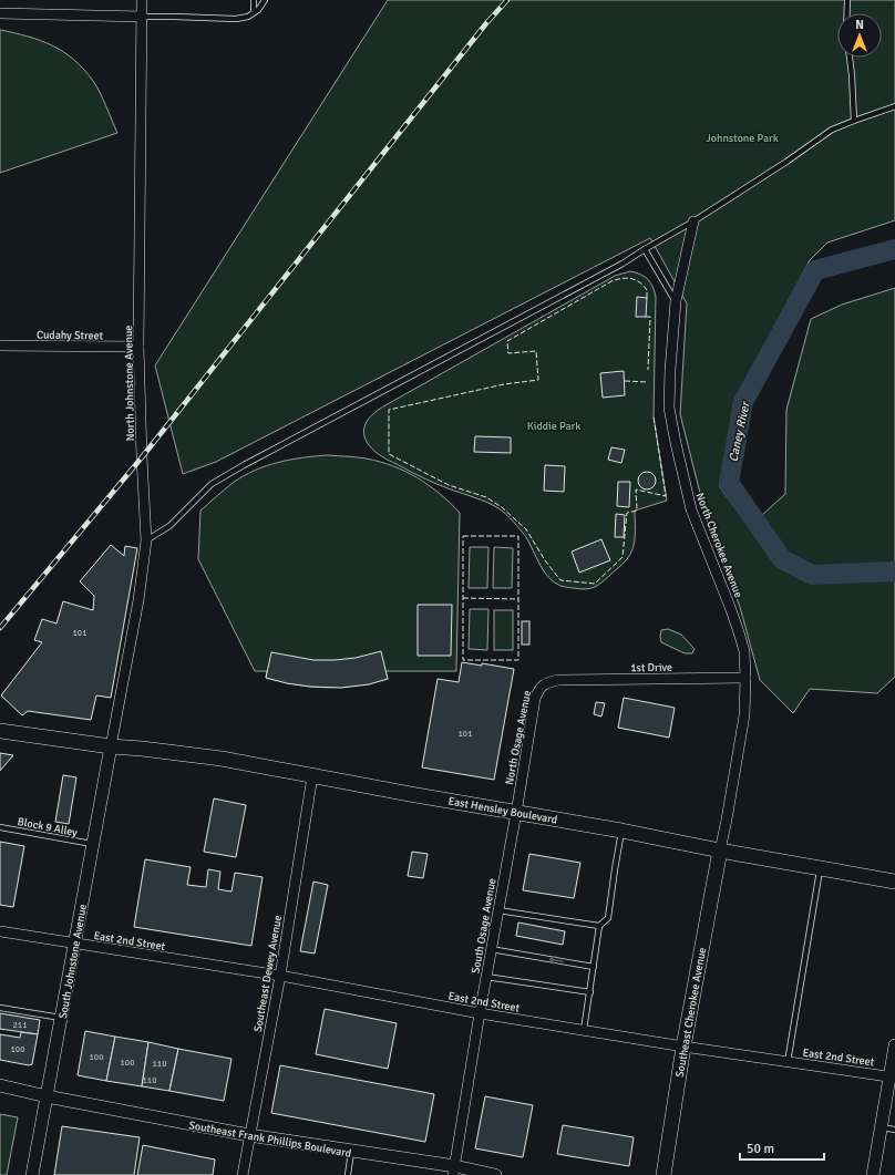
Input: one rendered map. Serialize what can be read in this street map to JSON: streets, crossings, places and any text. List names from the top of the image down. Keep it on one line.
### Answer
{"streets":{"main road":["East Hensley Boulevard","Southeast Cherokee Avenue"],"street":["Cudahy Street","North Johnstone Avenue","North Cherokee Avenue","1st Drive","North Osage Avenue","South Osage Avenue","East 2nd Street","South Johnstone Avenue","Southeast Dewey Avenue","Southeast Frank Phillips Boulevard"],"lane":["Block 9 Alley"]},"crossings":[["Cudahy Street","North Johnstone Avenue"],["North Johnstone Avenue","East Hensley Boulevard"],["North Johnstone Avenue","South Johnstone Avenue"],["North Cherokee Avenue","1st Drive"],["North Cherokee Avenue","East Hensley Boulevard"],["North Cherokee Avenue","Southeast Cherokee Avenue"],["1st Drive","North Osage Avenue"],["North Osage Avenue","East Hensley Boulevard"],["North Osage Avenue","South Osage Avenue"],["East Hensley Boulevard","South Osage Avenue"],["East Hensley Boulevard","South Johnstone Avenue"],["East Hensley Boulevard","Southeast Dewey Avenue"],["East Hensley Boulevard","Southeast Cherokee Avenue"],["Block 9 Alley","South Johnstone Avenue"],["South Osage Avenue","East 2nd Street"],["South Osage Avenue","Southeast Frank Phillips Boulevard"],["East 2nd Street","South Johnstone Avenue"],["East 2nd Street","Southeast Dewey Avenue"],["East 2nd Street","Southeast Cherokee Avenue"],["South Johnstone Avenue","Southeast Frank Phillips Boulevard"],["Southeast Dewey Avenue","Southeast Frank Phillips Boulevard"]],"water":["Caney River"],"parks":["Johnstone Park","Kiddie Park"],"house_numbers":["101","101","211","100","100","100","110","110"],"scale_bar":"50 m","north":"top"}
